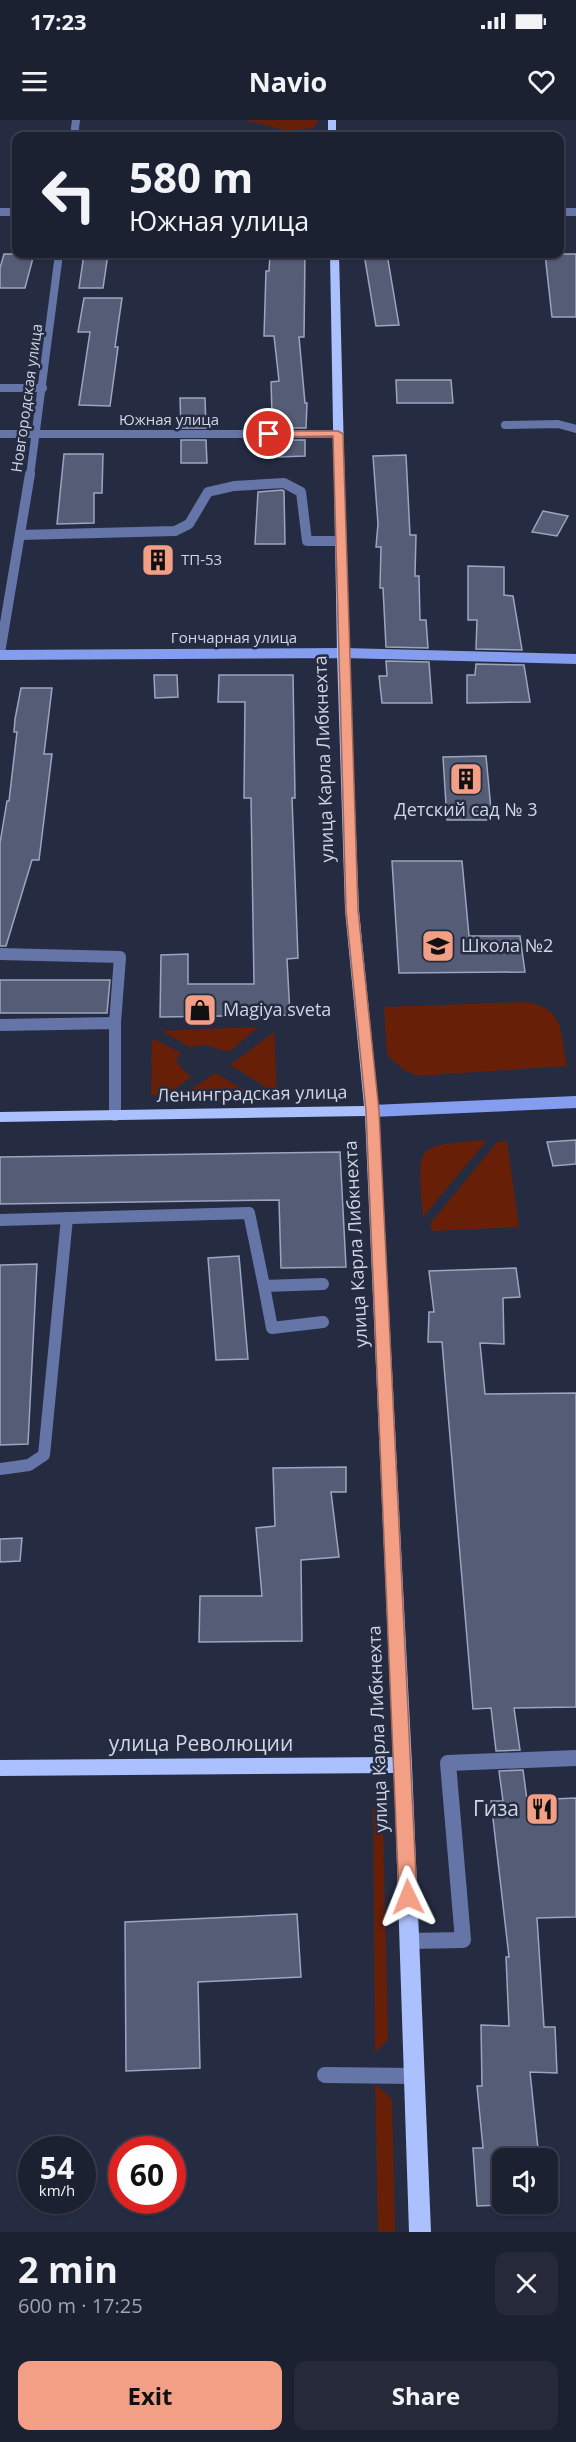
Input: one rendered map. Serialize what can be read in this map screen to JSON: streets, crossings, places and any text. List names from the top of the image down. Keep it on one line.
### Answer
{"streets":{"main road":["улица Карла Либкнехта","Ленинградская улица","улица Революции"],"street":["Новгородская улица","Южная улица","Гончарная улица"]},"crossings":[["Новгородская улица","Южная улица"],["Новгородская улица","Гончарная улица"],["Южная улица","улица Карла Либкнехта"],["Гончарная улица","улица Карла Либкнехта"],["улица Карла Либкнехта","Ленинградская улица"],["улица Карла Либкнехта","улица Революции"]],"places":{"building":["ТП-53","Детский сад № 3"],"school or university":["Школа №2"],"shop":["Magiya sveta"],"restaurant":["Гиза"]},"page":{"status":"17:23","header":"Navio","turn":["580 m","Южная улица"],"speed":"54 km/h","limit":"60","heading":["2 min","600 m · 17:25"],"buttons":["Exit","Share"]}}
